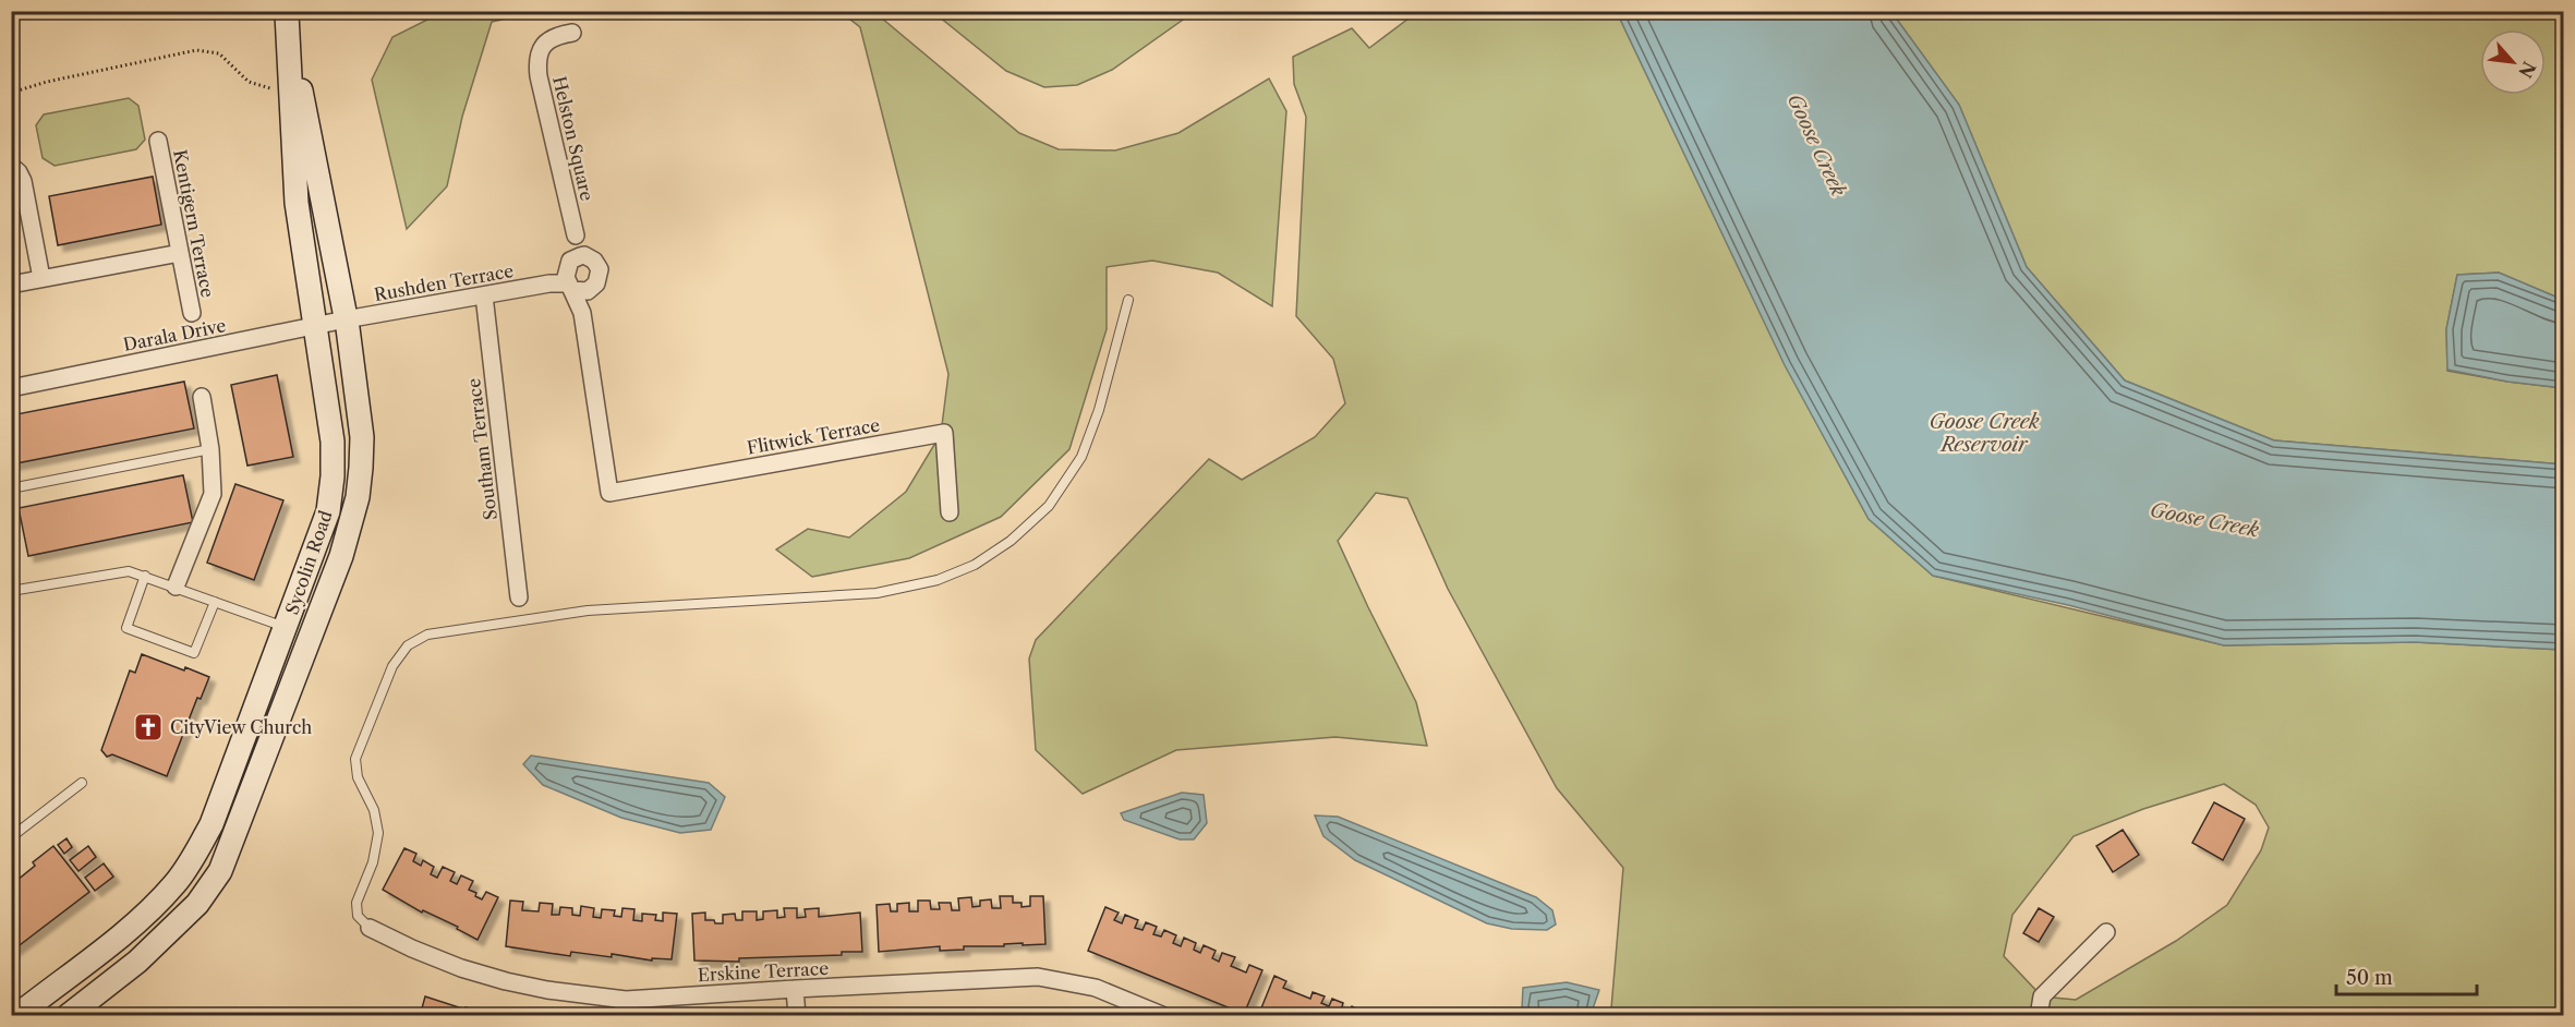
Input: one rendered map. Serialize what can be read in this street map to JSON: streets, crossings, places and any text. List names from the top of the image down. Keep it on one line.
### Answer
{"streets":{"main road":["Sycolin Road"],"street":["Helston Square","Kentigern Terrace","Rushden Terrace","Darala Drive","Flitwick Terrace","Southam Terrace","Erskine Terrace"]},"crossings":[["Helston Square","Rushden Terrace"],["Helston Square","Flitwick Terrace"],["Rushden Terrace","Darala Drive"],["Rushden Terrace","Flitwick Terrace"],["Rushden Terrace","Southam Terrace"],["Rushden Terrace","Sycolin Road"],["Darala Drive","Sycolin Road"]],"water":["Goose Creek","Goose Creek Reservoir"],"places":{"church":["CityView Church"]},"scale_bar":"50 m","north":"bottom right"}
